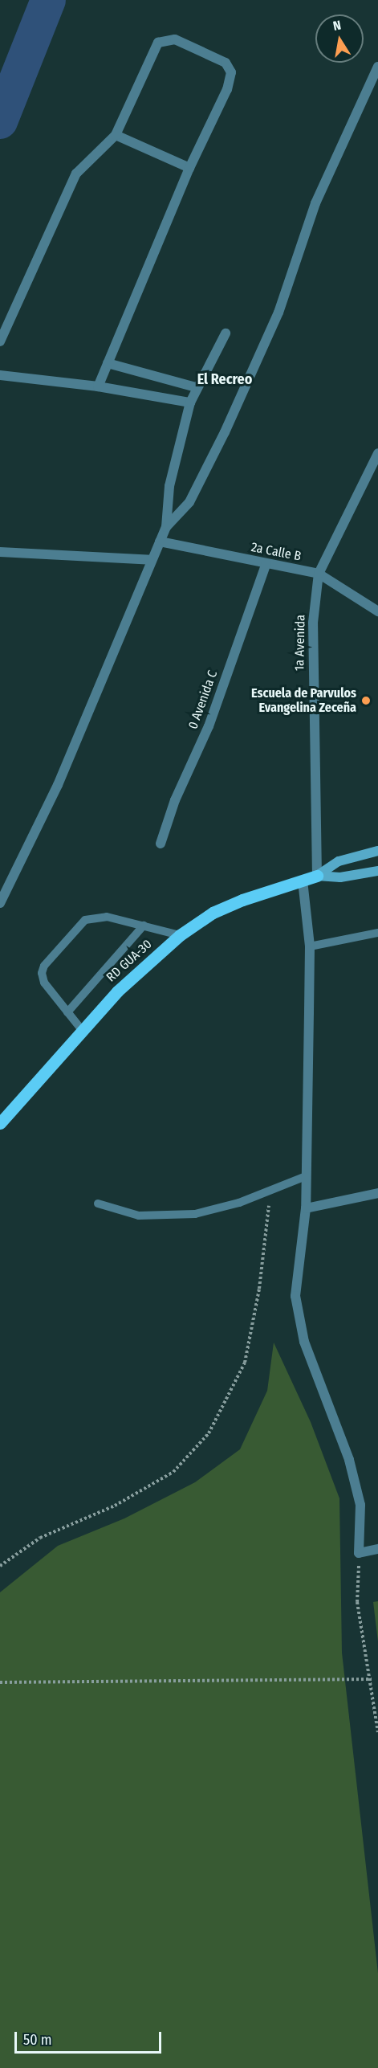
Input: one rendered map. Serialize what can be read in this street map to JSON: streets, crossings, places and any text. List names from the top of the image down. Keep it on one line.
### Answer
{"streets":{"main road":["RD GUA-30"],"street":["2a Calle B","1a Avenida","0 Avenida C"]},"crossings":[["2a Calle B","1a Avenida"],["2a Calle B","0 Avenida C"],["1a Avenida","RD GUA-30"]],"districts":["El Recreo"],"places":["Escuela de Parvulos Evangelina Zeceña"],"scale_bar":"50 m","north":"top"}
